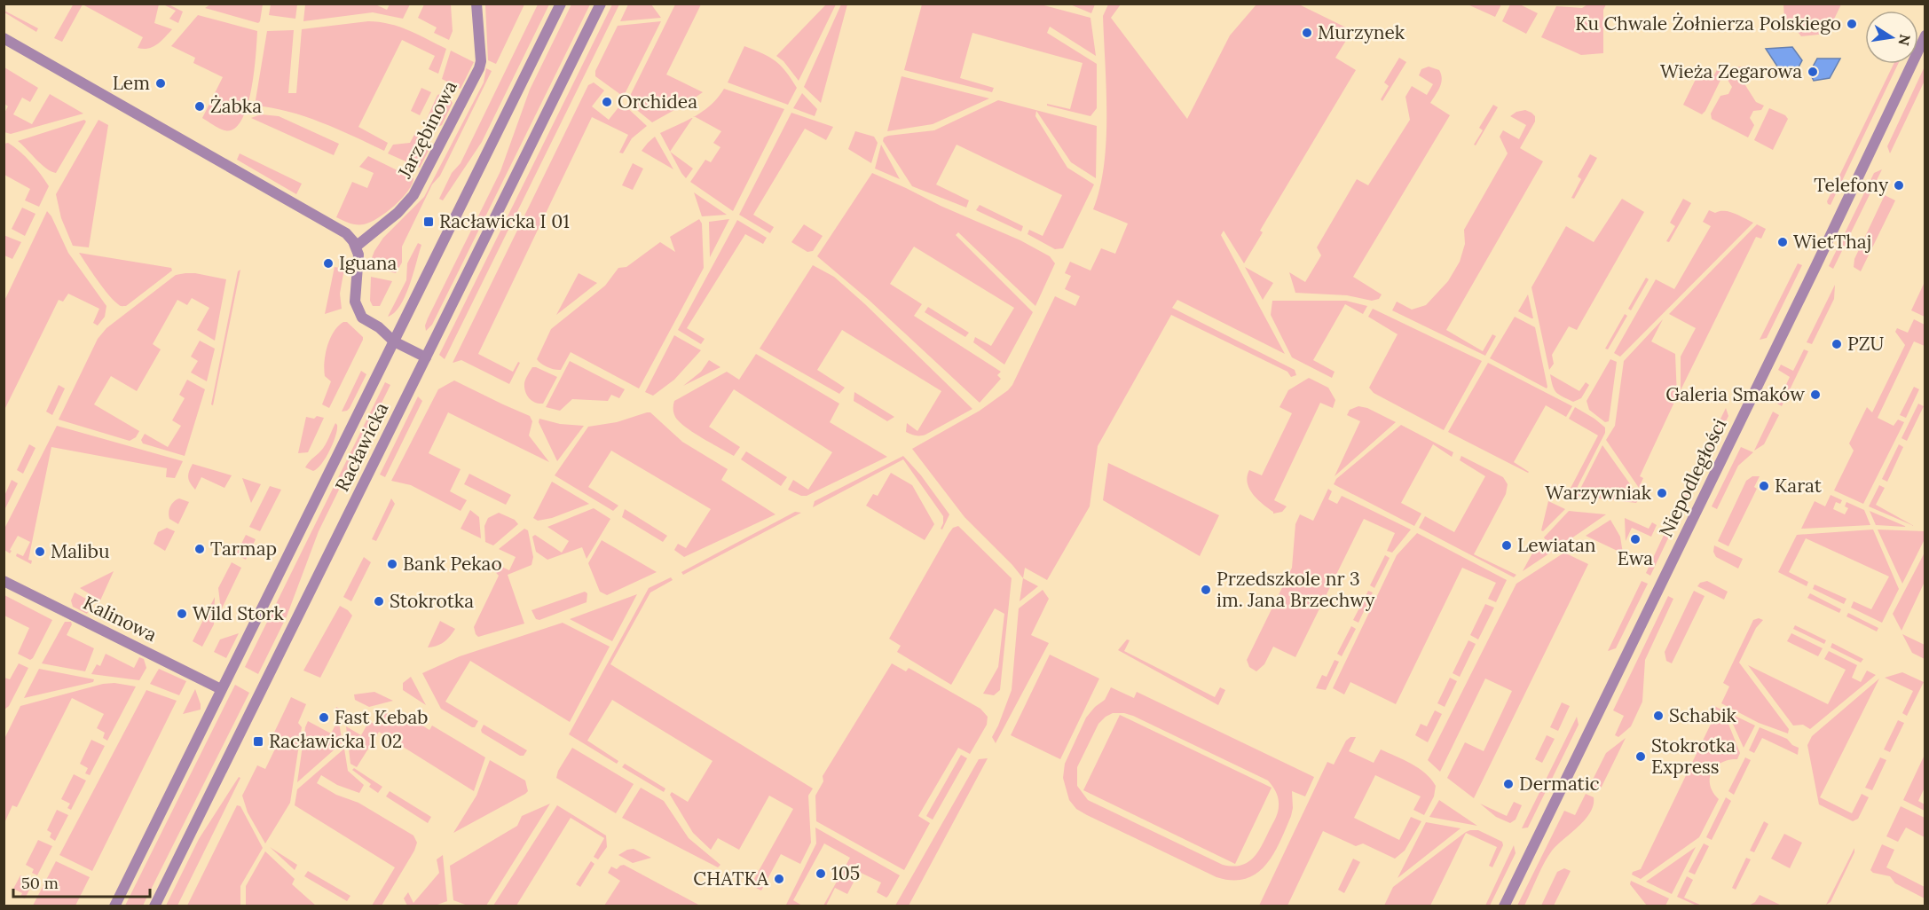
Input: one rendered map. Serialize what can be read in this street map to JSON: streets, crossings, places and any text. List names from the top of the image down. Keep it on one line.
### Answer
{"streets":{"street":["Jarzębinowa","Racławicka","Niepodległości","Kalinowa"]},"crossings":[["Racławicka","Kalinowa"]],"places":{"other":["Ku Chwale Żołnierza Polskiego","Murzynek","Wieża Zegarowa","Lem","Orchidea","Żabka","Telefony","WietThaj","Iguana","PZU","Galeria Smaków","Karat","Warzywniak","Ewa","Lewiatan","Tarmap","Malibu","Bank Pekao","Przedszkole nr 3 im. Jana Brzechwy","Stokrotka","Wild Stork","Schabik","Fast Kebab","Stokrotka Express","Dermatic","105","CHATKA"],"transit":["Racławicka I 01","Racławicka I 02"]},"scale_bar":"50 m","north":"right"}
